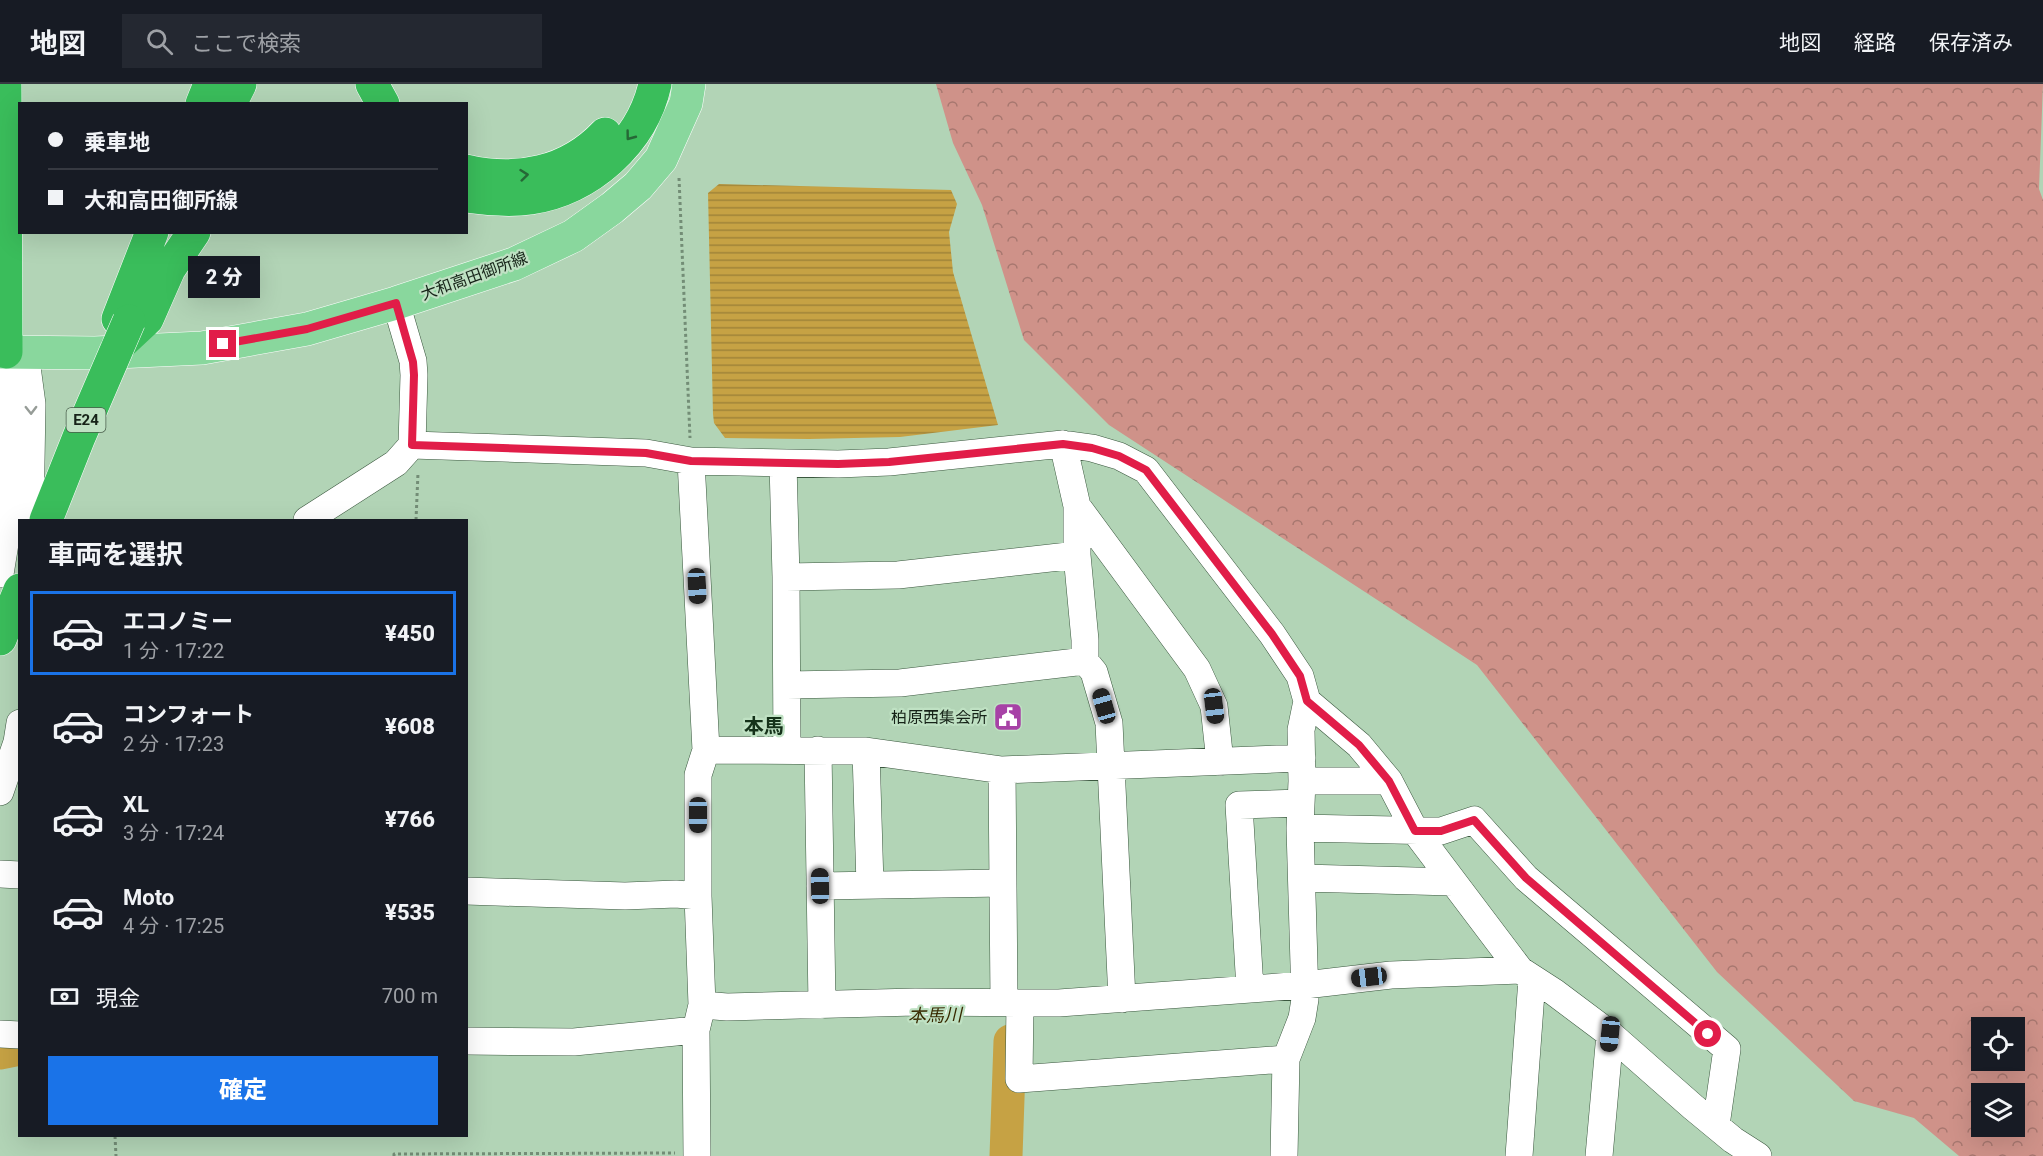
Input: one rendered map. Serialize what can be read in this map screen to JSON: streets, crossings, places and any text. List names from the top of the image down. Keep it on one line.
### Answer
{"streets":{"highway":["E24"],"main road":["大和高田御所線"]},"districts":["本馬"],"water":["本馬川"],"places":{"public building":["柏原西集会所"]},"page":{"header":"地図","search":"ここで検索","nav":["地図","経路","保存済み"],"banner":["乗車地","大和高田御所線"],"bubble":"2 分","heading":"車両を選択","list":[{"name":"エコノミー","note":"1 分 · 17:22","value":"¥450"},{"name":"コンフォート","note":"2 分 · 17:23","value":"¥608"},{"name":"XL","note":"3 分 · 17:24","value":"¥766"},{"name":"Moto","note":"4 分 · 17:25","value":"¥535"}],"pay":["現金","700 m"],"buttons":"確定"}}
